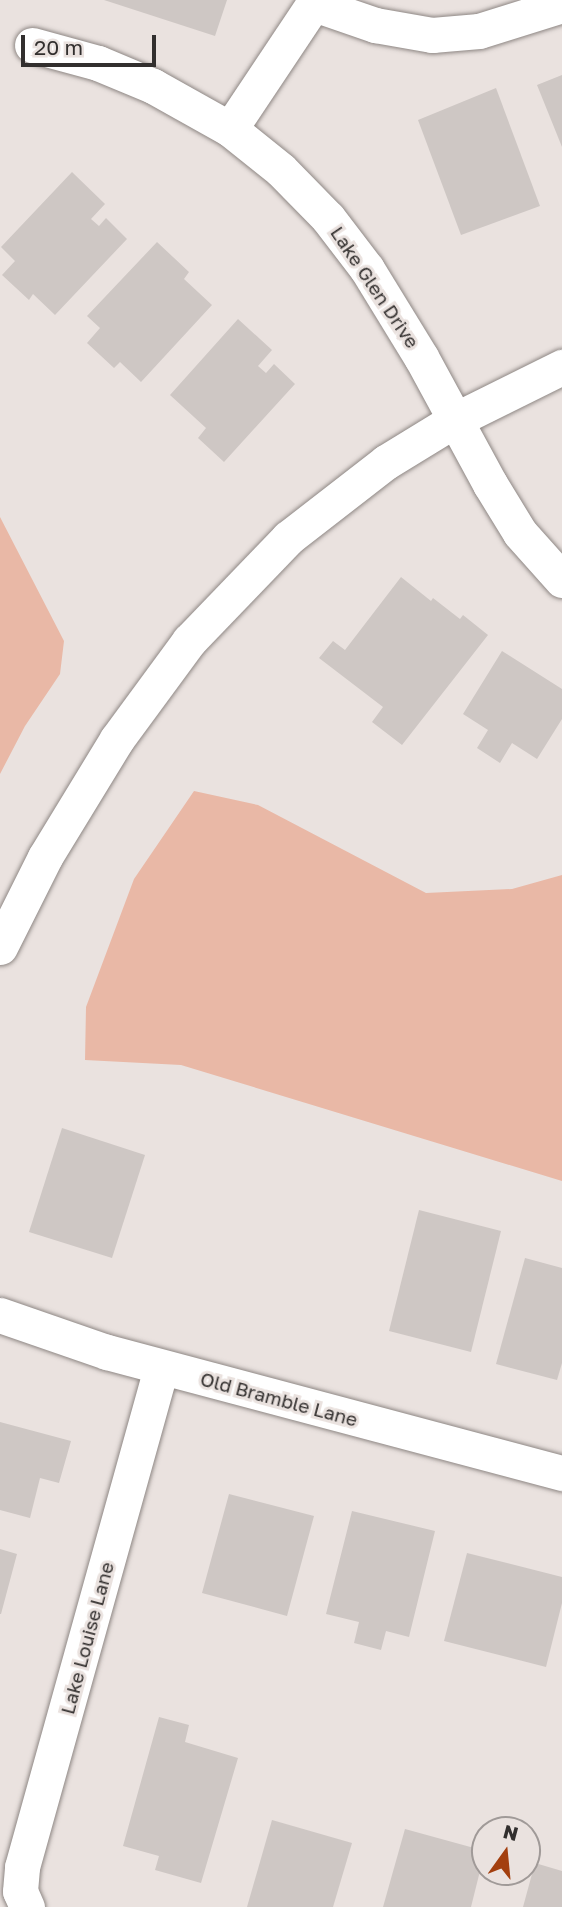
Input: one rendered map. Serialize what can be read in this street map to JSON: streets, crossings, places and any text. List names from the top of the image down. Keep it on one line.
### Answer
{"streets":{"street":["Lake Glen Drive","Old Bramble Lane","Lake Louise Lane"]},"crossings":[["Old Bramble Lane","Lake Louise Lane"]],"scale_bar":"20 m","north":"top"}
